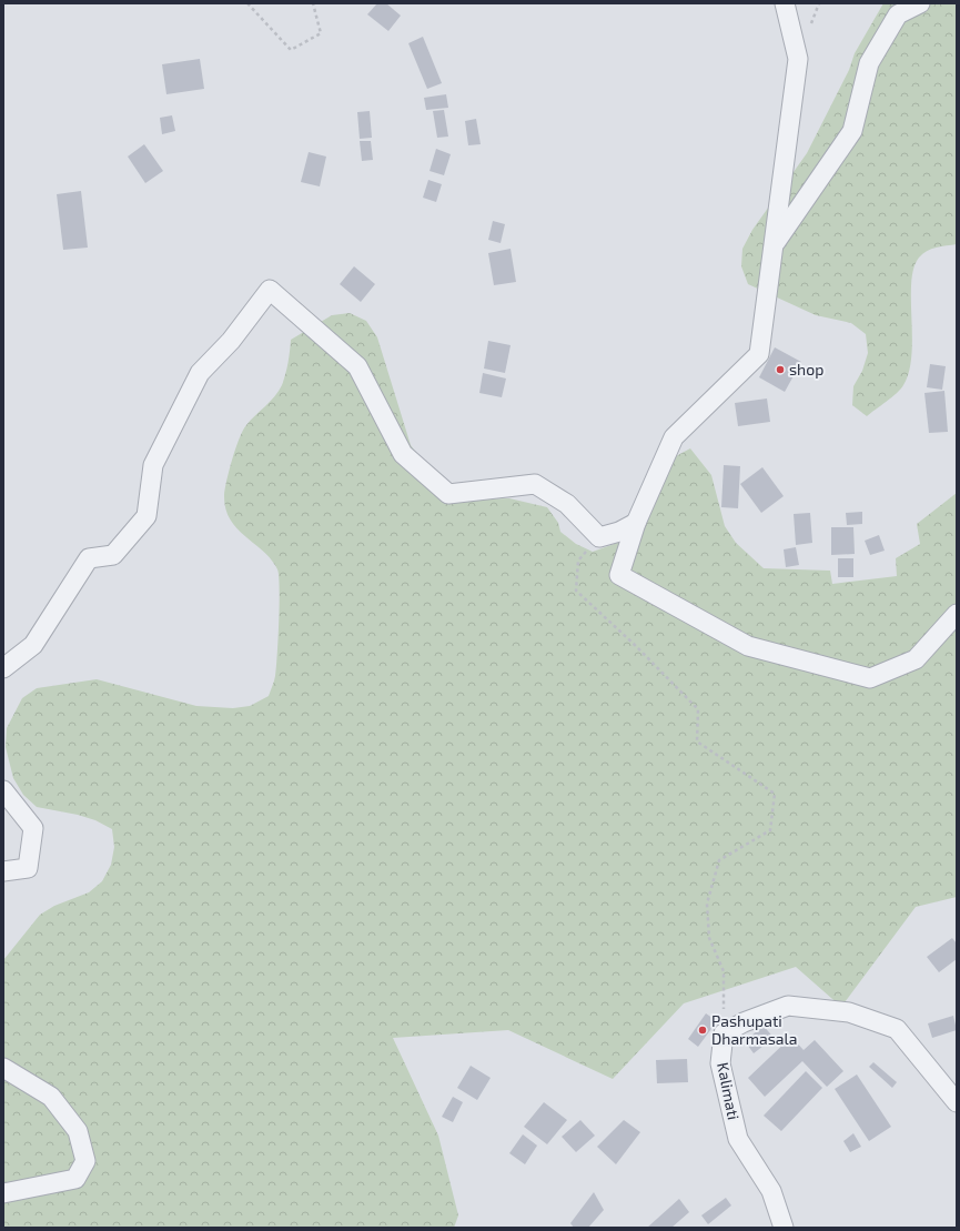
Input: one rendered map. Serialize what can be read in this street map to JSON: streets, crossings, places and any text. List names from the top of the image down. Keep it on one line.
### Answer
{"streets":{"street":["Kalimati"]},"places":["shop","Pashupati Dharmasala"]}
